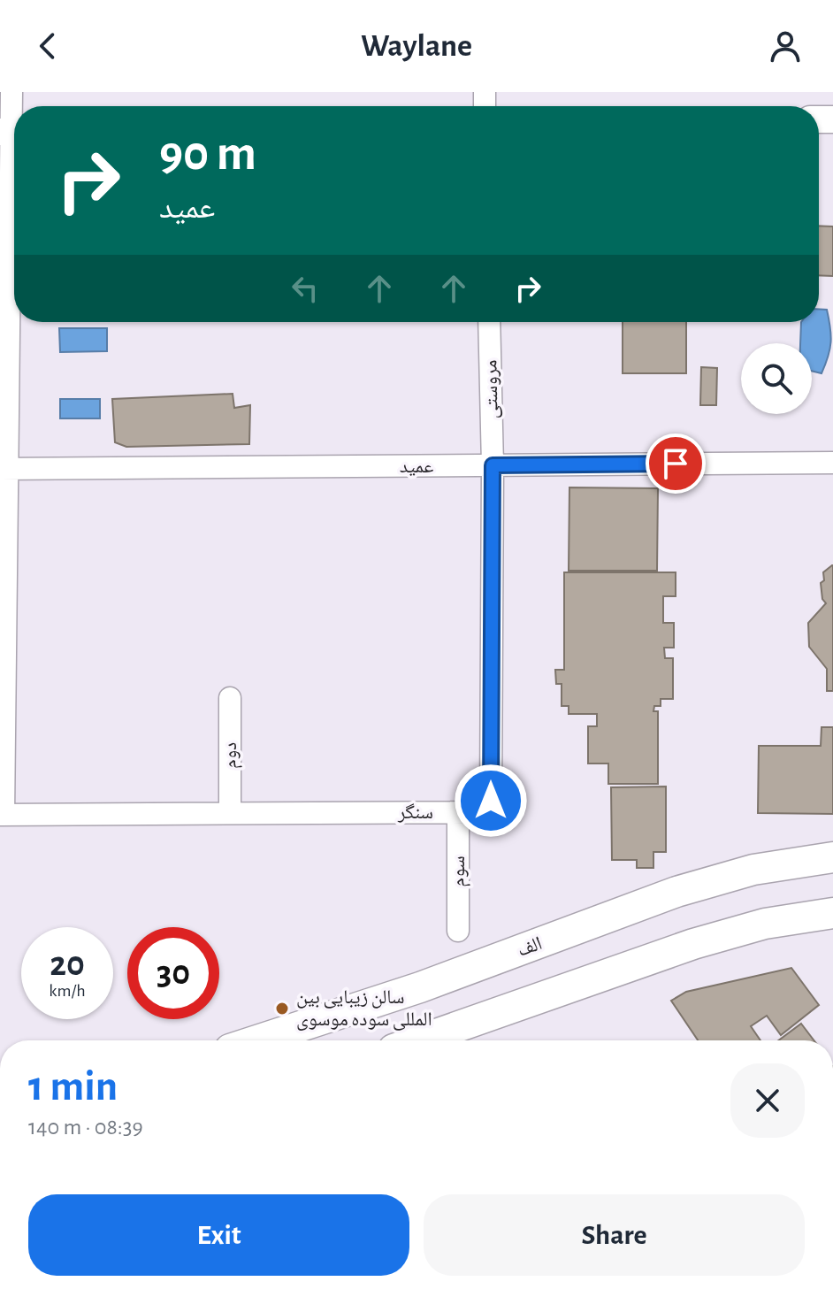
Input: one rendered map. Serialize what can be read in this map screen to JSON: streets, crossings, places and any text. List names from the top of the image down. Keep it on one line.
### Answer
{"streets":{"main road":["الف"],"street":["مروستی","عمید","دوم","سنگر","سوم"]},"crossings":[["مروستی","عمید"],["مروستی","سنگر"],["عمید","سنگر"],["دوم","سنگر"],["سنگر","سوم"]],"places":["سالن زیبایی بین المللی سوده موسوی"],"page":{"header":"Waylane","turn":["90 m","عمید"],"speed":"20 km/h","limit":"30","heading":["1 min","140 m · 08:39"],"buttons":["Exit","Share"]}}
